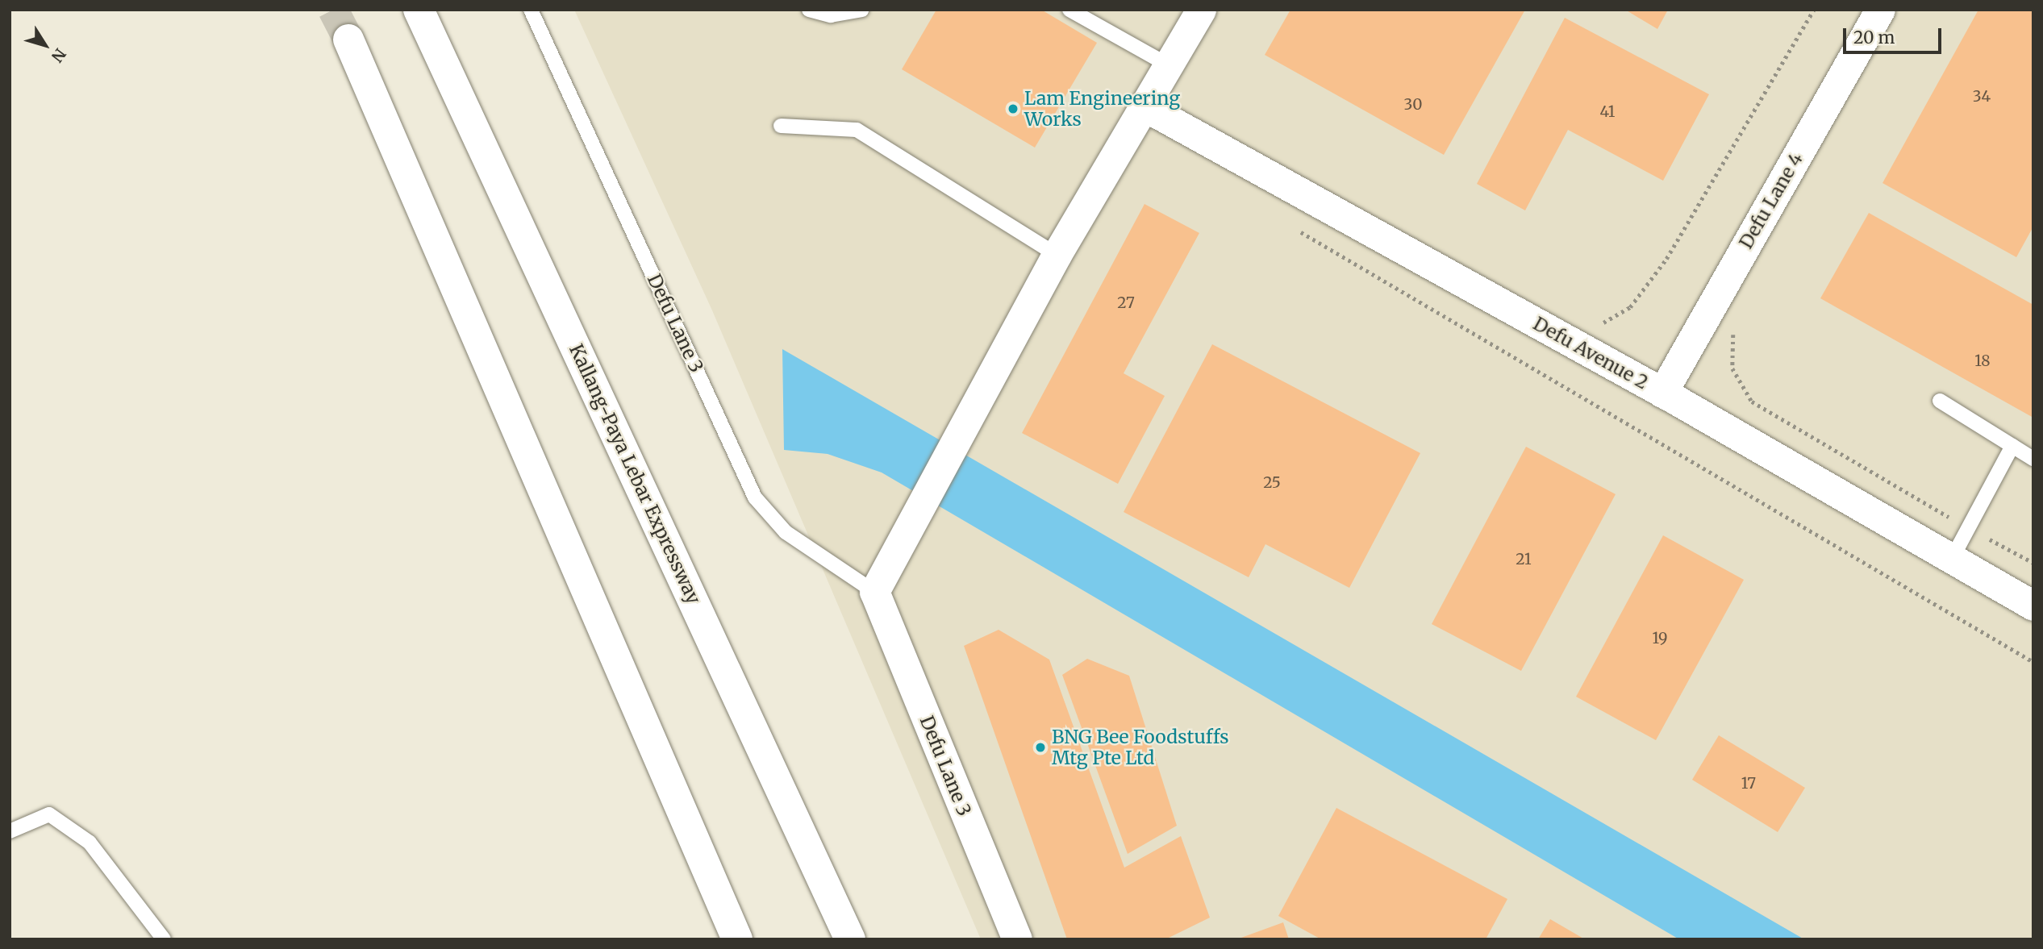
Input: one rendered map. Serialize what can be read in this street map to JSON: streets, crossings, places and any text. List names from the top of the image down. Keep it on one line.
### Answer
{"streets":{"highway":["Kallang-Paya Lebar Expressway"],"street":["Defu Lane 4","Defu Lane 3","Defu Avenue 2"]},"crossings":[["Defu Lane 4","Defu Avenue 2"]],"places":["Lam Engineering Works","BNG Bee Foodstuffs Mtg Pte Ltd"],"house_numbers":["34","30","41","27","18","25","21","19","17"],"scale_bar":"20 m","north":"bottom right"}
